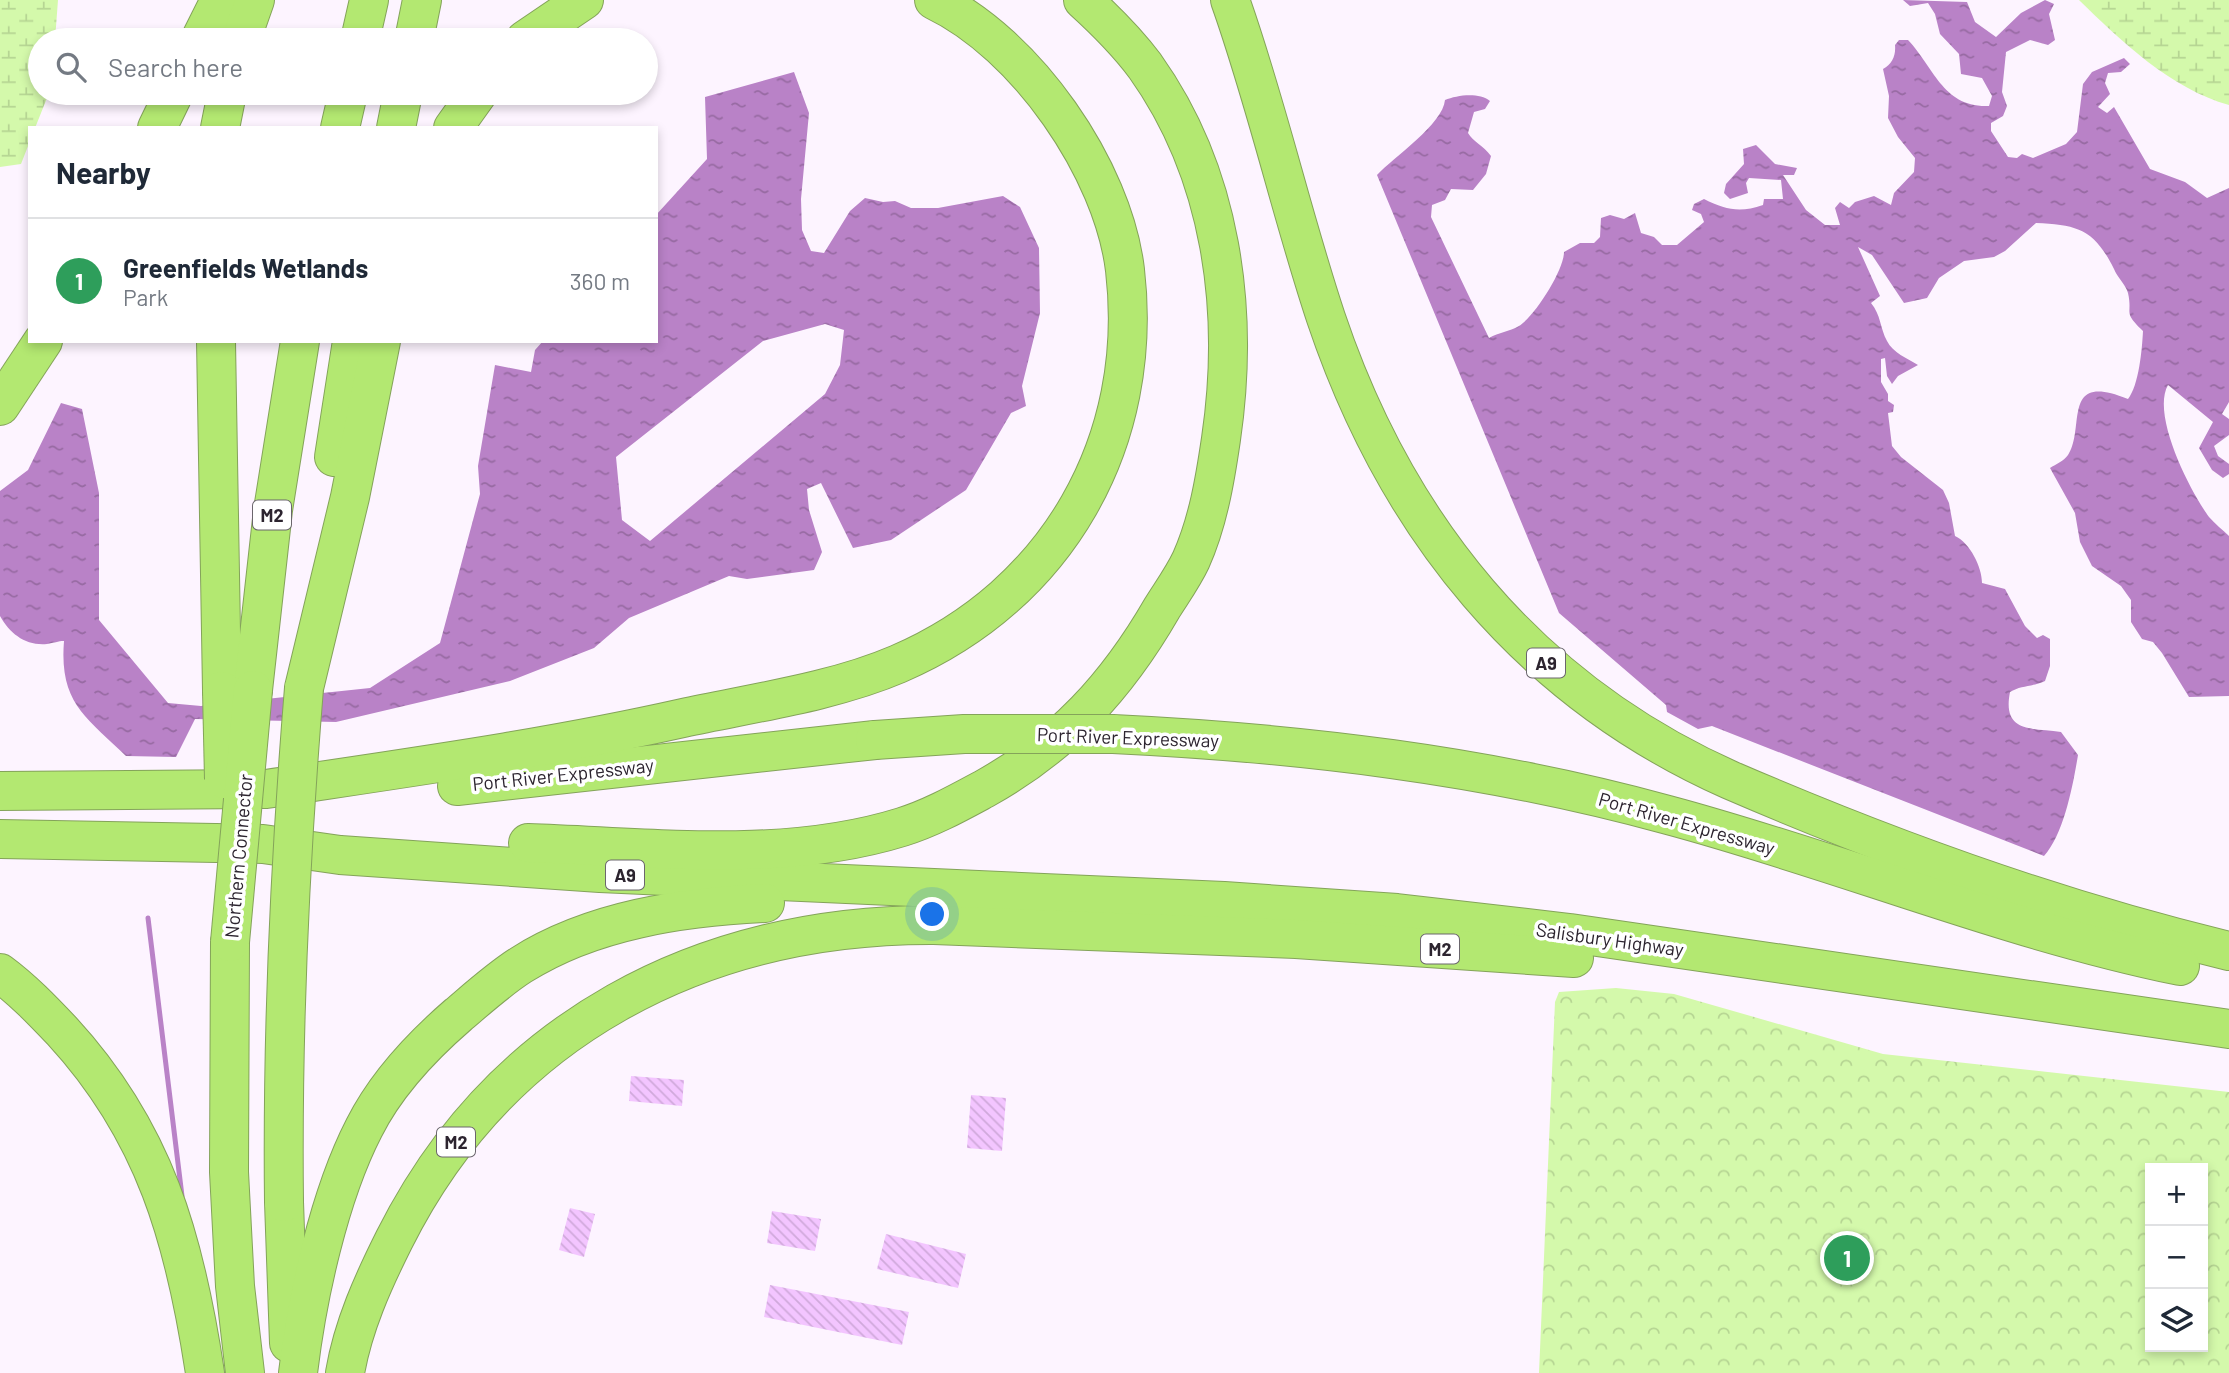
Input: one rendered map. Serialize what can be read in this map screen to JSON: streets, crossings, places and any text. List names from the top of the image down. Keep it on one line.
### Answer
{"streets":{"highway":["M2","A9","Port River Expressway","Northern Connector","Salisbury Highway"]},"crossings":[["M2","Salisbury Highway"],["A9","Salisbury Highway"]],"page":{"search":"Search here","heading":"Nearby","list":[{"mark":"1","name":"Greenfields Wetlands","note":"Park","value":"360 m"}],"map_buttons":["+","−"],"pins":"1"}}
